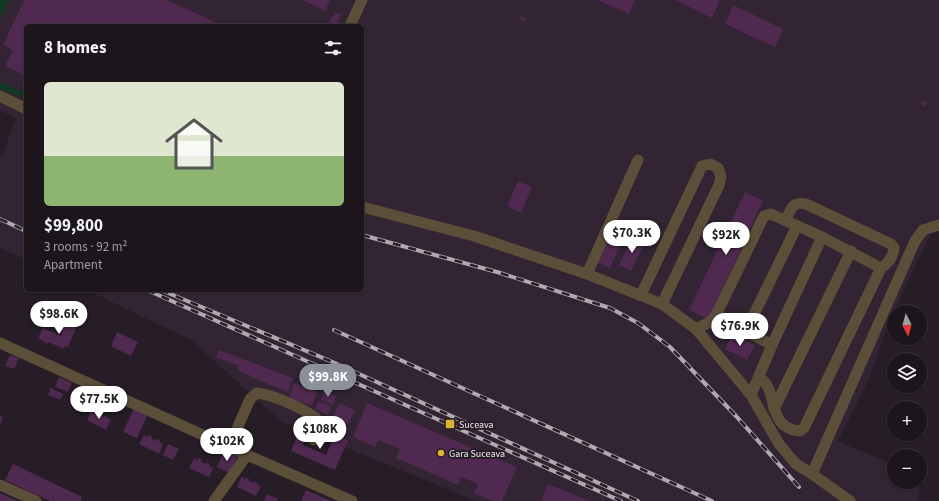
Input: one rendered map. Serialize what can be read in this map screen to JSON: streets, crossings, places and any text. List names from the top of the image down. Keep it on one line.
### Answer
{"places":{"transit":["Suceava"],"other":["Gara Suceava"]},"north":"bottom","page":{"heading":"8 homes","list":[{"name":"$99,800","note":"3 rooms · 92 m² · Apartment"}],"price":["$70.3K","$92K","$98.6K","$76.9K","$99.8K","$77.5K","$108K","$102K"],"map_buttons":["+","−"]}}
